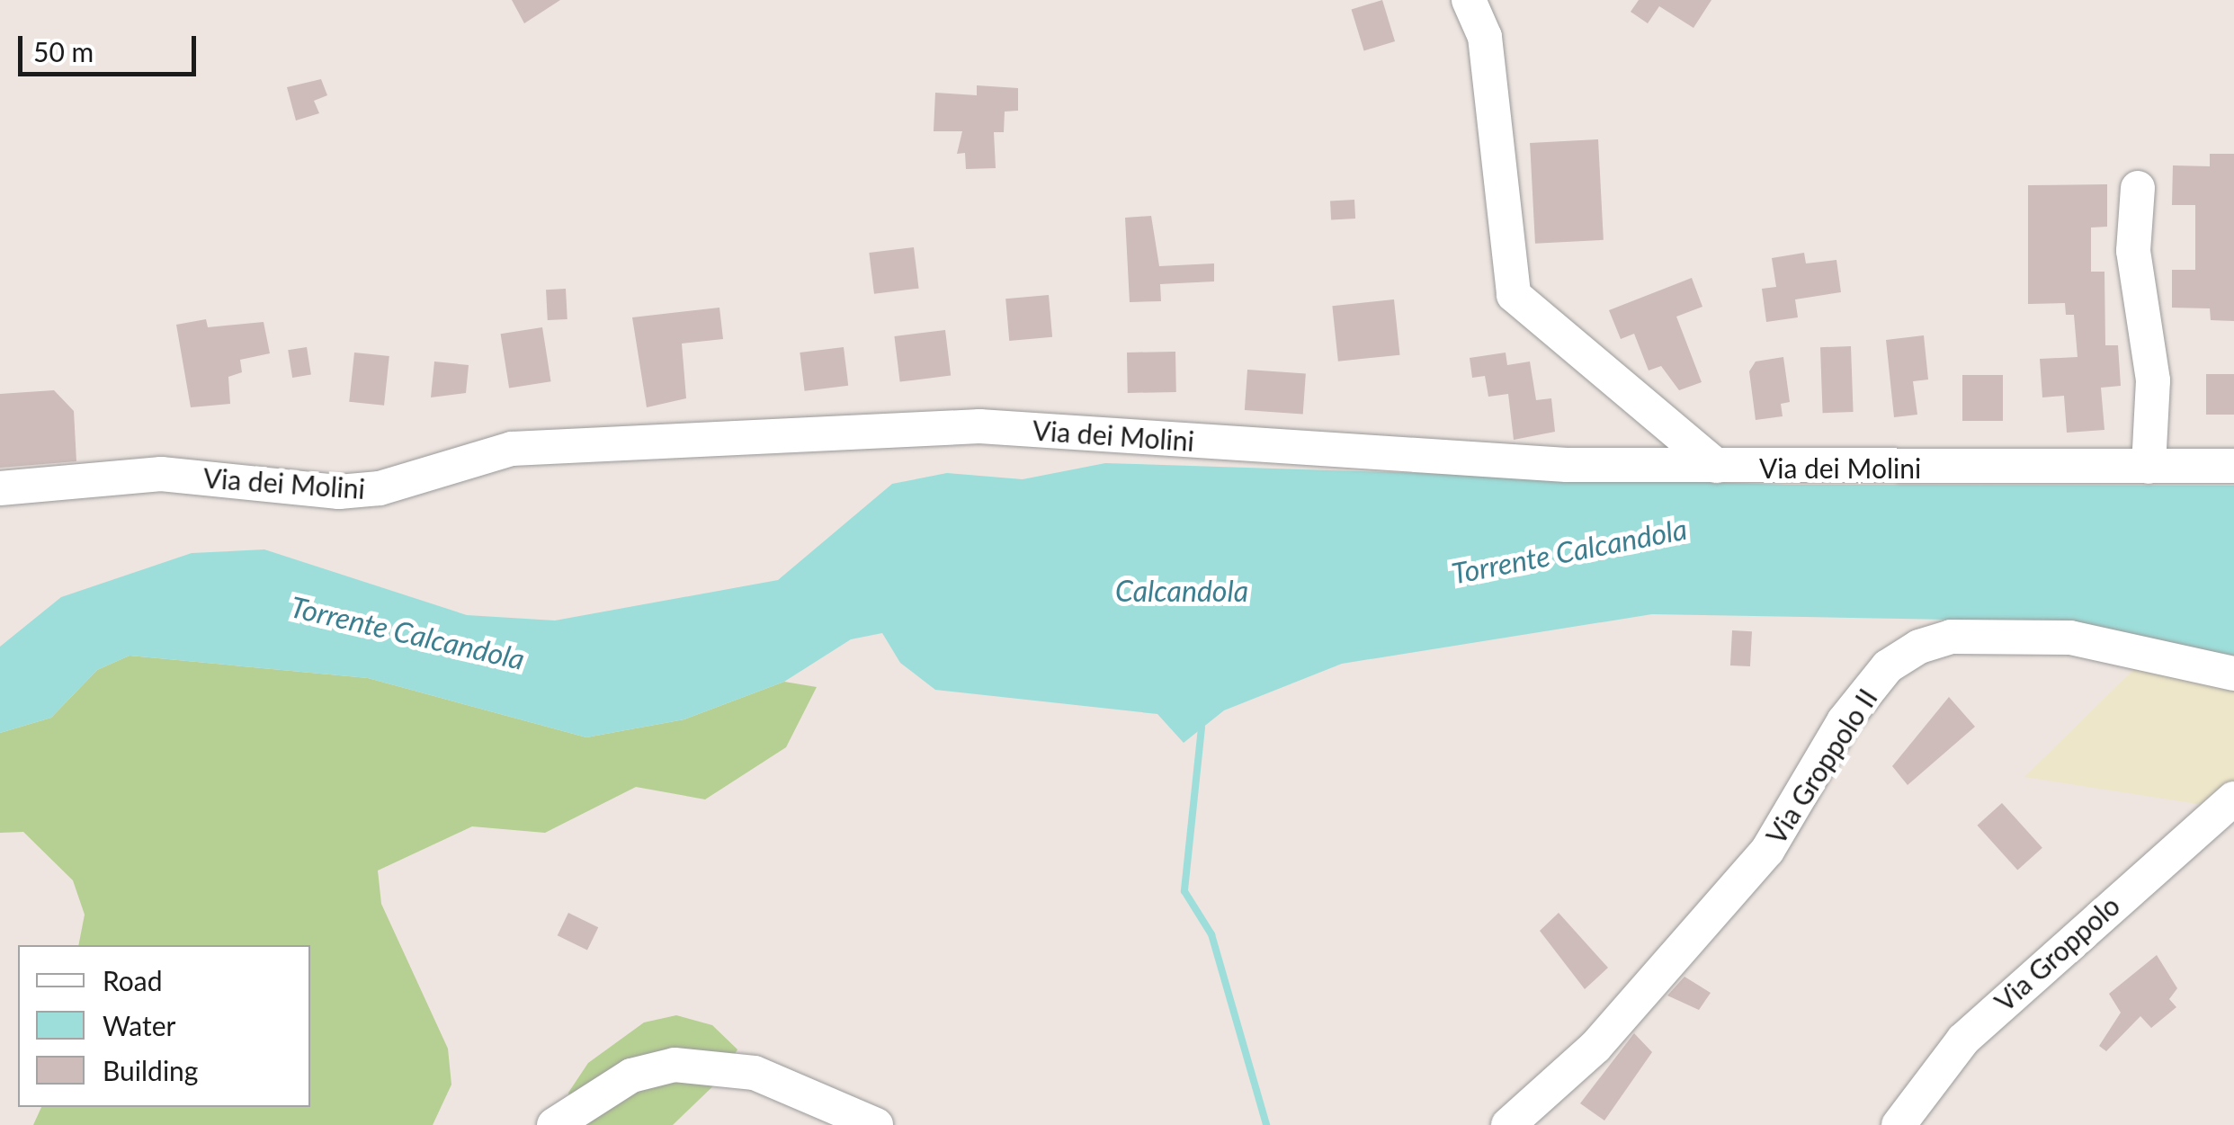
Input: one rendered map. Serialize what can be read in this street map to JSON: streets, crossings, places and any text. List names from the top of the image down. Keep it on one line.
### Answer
{"streets":{"street":["Via dei Molini","Via Groppolo II","Via Groppolo"]},"water":["Torrente Calcandola","Calcandola"],"legend":["Road","Water","Building"],"scale_bar":"50 m"}
